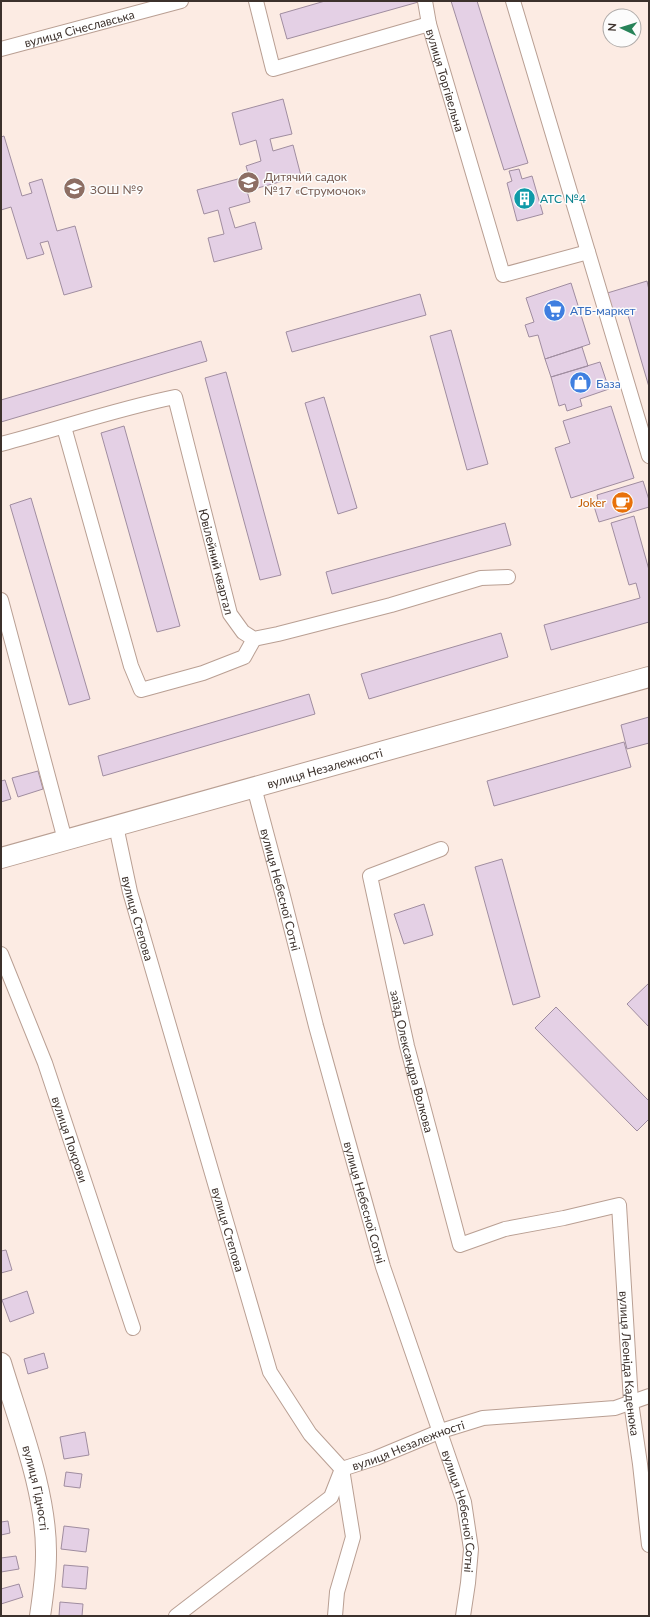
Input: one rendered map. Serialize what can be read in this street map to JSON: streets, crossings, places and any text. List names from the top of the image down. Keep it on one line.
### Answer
{"streets":{"main road":["вулиця Незалежності","вулиця Гідності"],"street":["вулиця Січеславська","вулиця Торгівельна","Ювілейний квартал","вулиця Небесної Сотні","вулиця Степова","заїзд Олександра Волкова","вулиця Покрови","вулиця Леоніда Каденюка"]},"crossings":[["вулиця Незалежності","вулиця Небесної Сотні"],["вулиця Незалежності","вулиця Степова"],["вулиця Незалежності","вулиця Леоніда Каденюка"],["заїзд Олександра Волкова","вулиця Леоніда Каденюка"]],"places":{"school or university":["Дитячий садок №17 «Струмочок»","ЗОШ №9"],"building":["АТС №4"],"supermarket":["АТБ-маркет"],"shop":["База"],"cafe":["Joker"]},"north":"left"}
